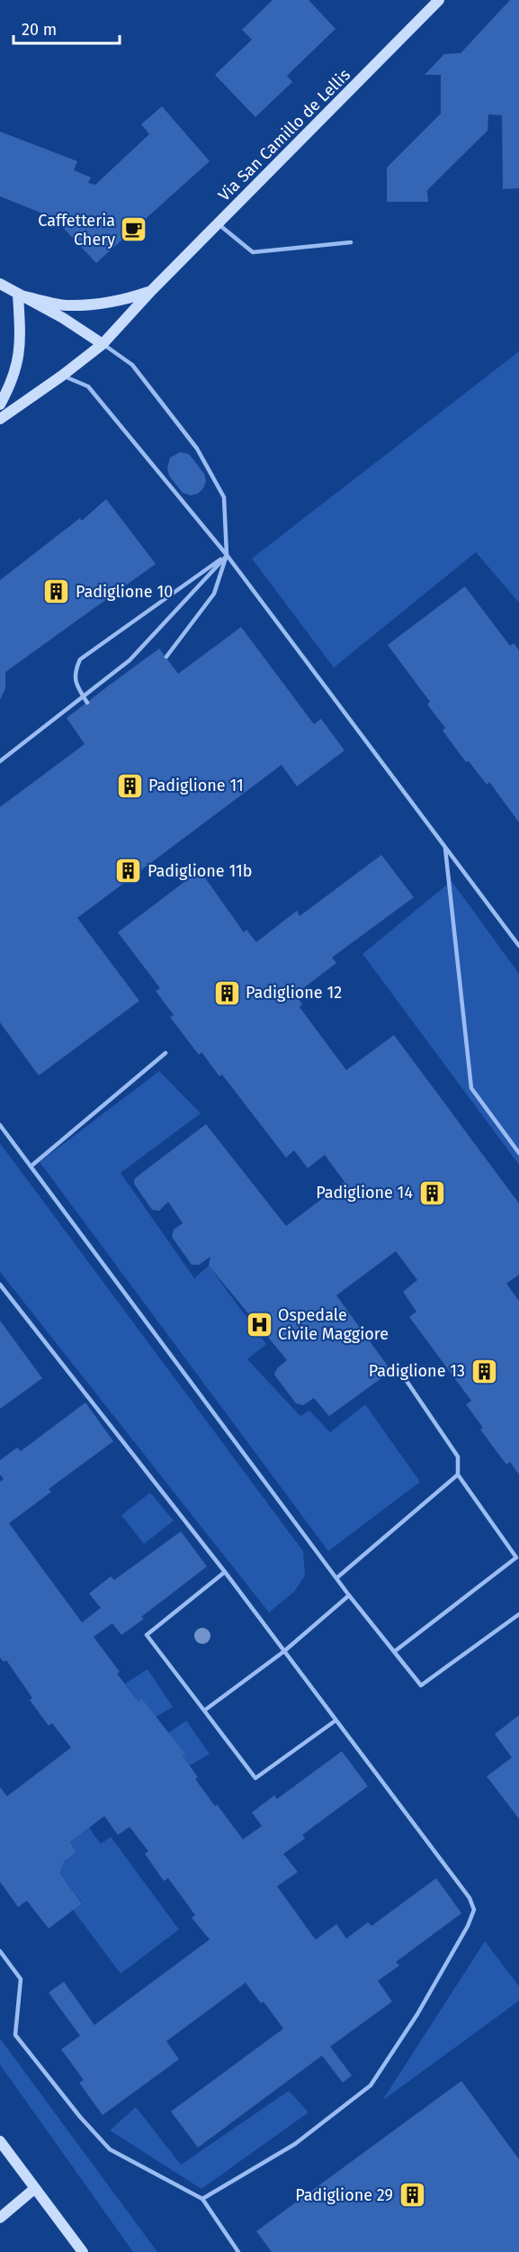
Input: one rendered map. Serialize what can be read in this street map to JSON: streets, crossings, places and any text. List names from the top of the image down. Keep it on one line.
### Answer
{"streets":{"street":["Via San Camillo de Lellis"]},"places":{"cafe":["Caffetteria Chery"],"building":["Padiglione 10","Padiglione 11","Padiglione 11b","Padiglione 12","Padiglione 14","Padiglione 13","Padiglione 29"],"hospital":["Ospedale Civile Maggiore"]},"scale_bar":"20 m"}
